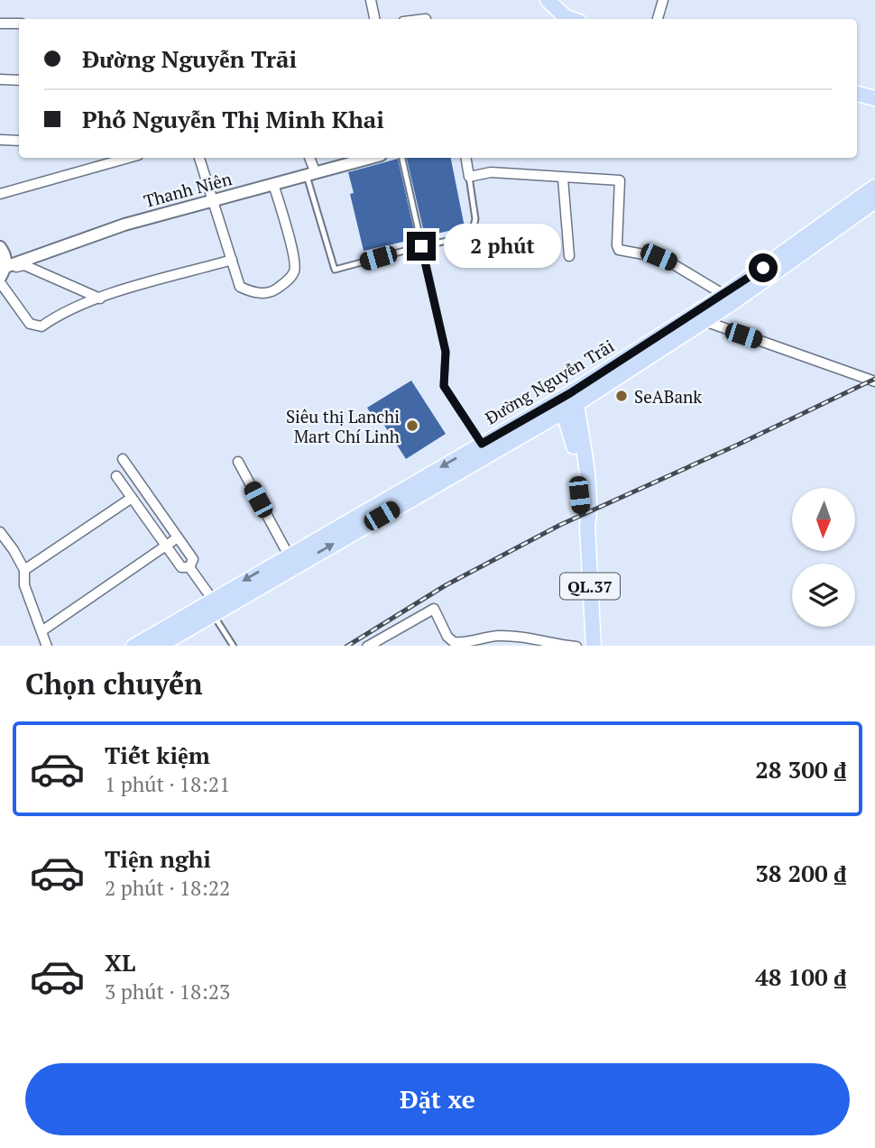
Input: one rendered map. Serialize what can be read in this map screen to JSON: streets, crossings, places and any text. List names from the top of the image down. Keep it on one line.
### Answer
{"streets":{"highway":["Đường Nguyễn Trãi","QL.37"],"street":["Thanh Niên"]},"crossings":[["Đường Nguyễn Trãi","QL.37"]],"places":["SeABank","Siêu thị Lanchi Mart Chí Linh"],"north":"bottom","page":{"banner":["Đường Nguyễn Trãi","Phố Nguyễn Thị Minh Khai"],"bubble":"2 phút","heading":"Chọn chuyến","list":[{"name":"Tiết kiệm","note":"1 phút · 18:21","value":"28 300 ₫"},{"name":"Tiện nghi","note":"2 phút · 18:22","value":"38 200 ₫"},{"name":"XL","note":"3 phút · 18:23","value":"48 100 ₫"}],"buttons":"Đặt xe"}}
